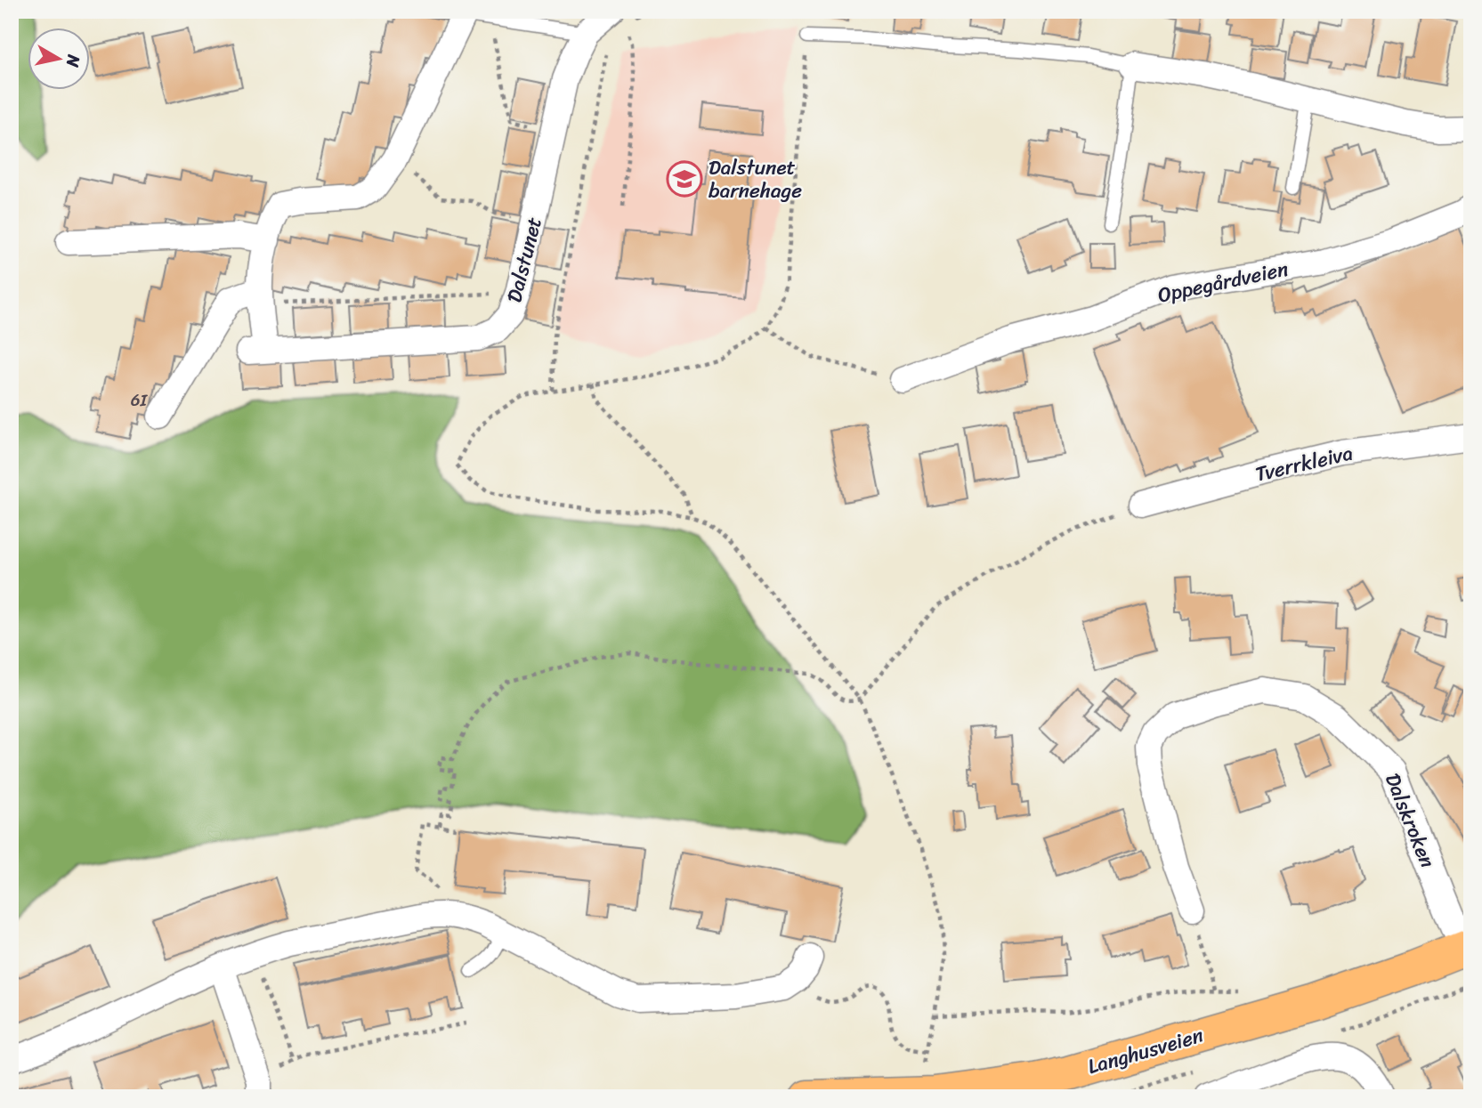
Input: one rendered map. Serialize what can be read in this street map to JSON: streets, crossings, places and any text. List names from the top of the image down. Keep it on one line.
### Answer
{"streets":{"main road":["Langhusveien"],"street":["Dalstunet","Oppegårdveien","Tverrkleiva","Dalskroken"]},"crossings":[["Dalskroken","Langhusveien"]],"places":{"school or university":["Dalstunet barnehage"]},"house_numbers":["6I"],"north":"right"}
